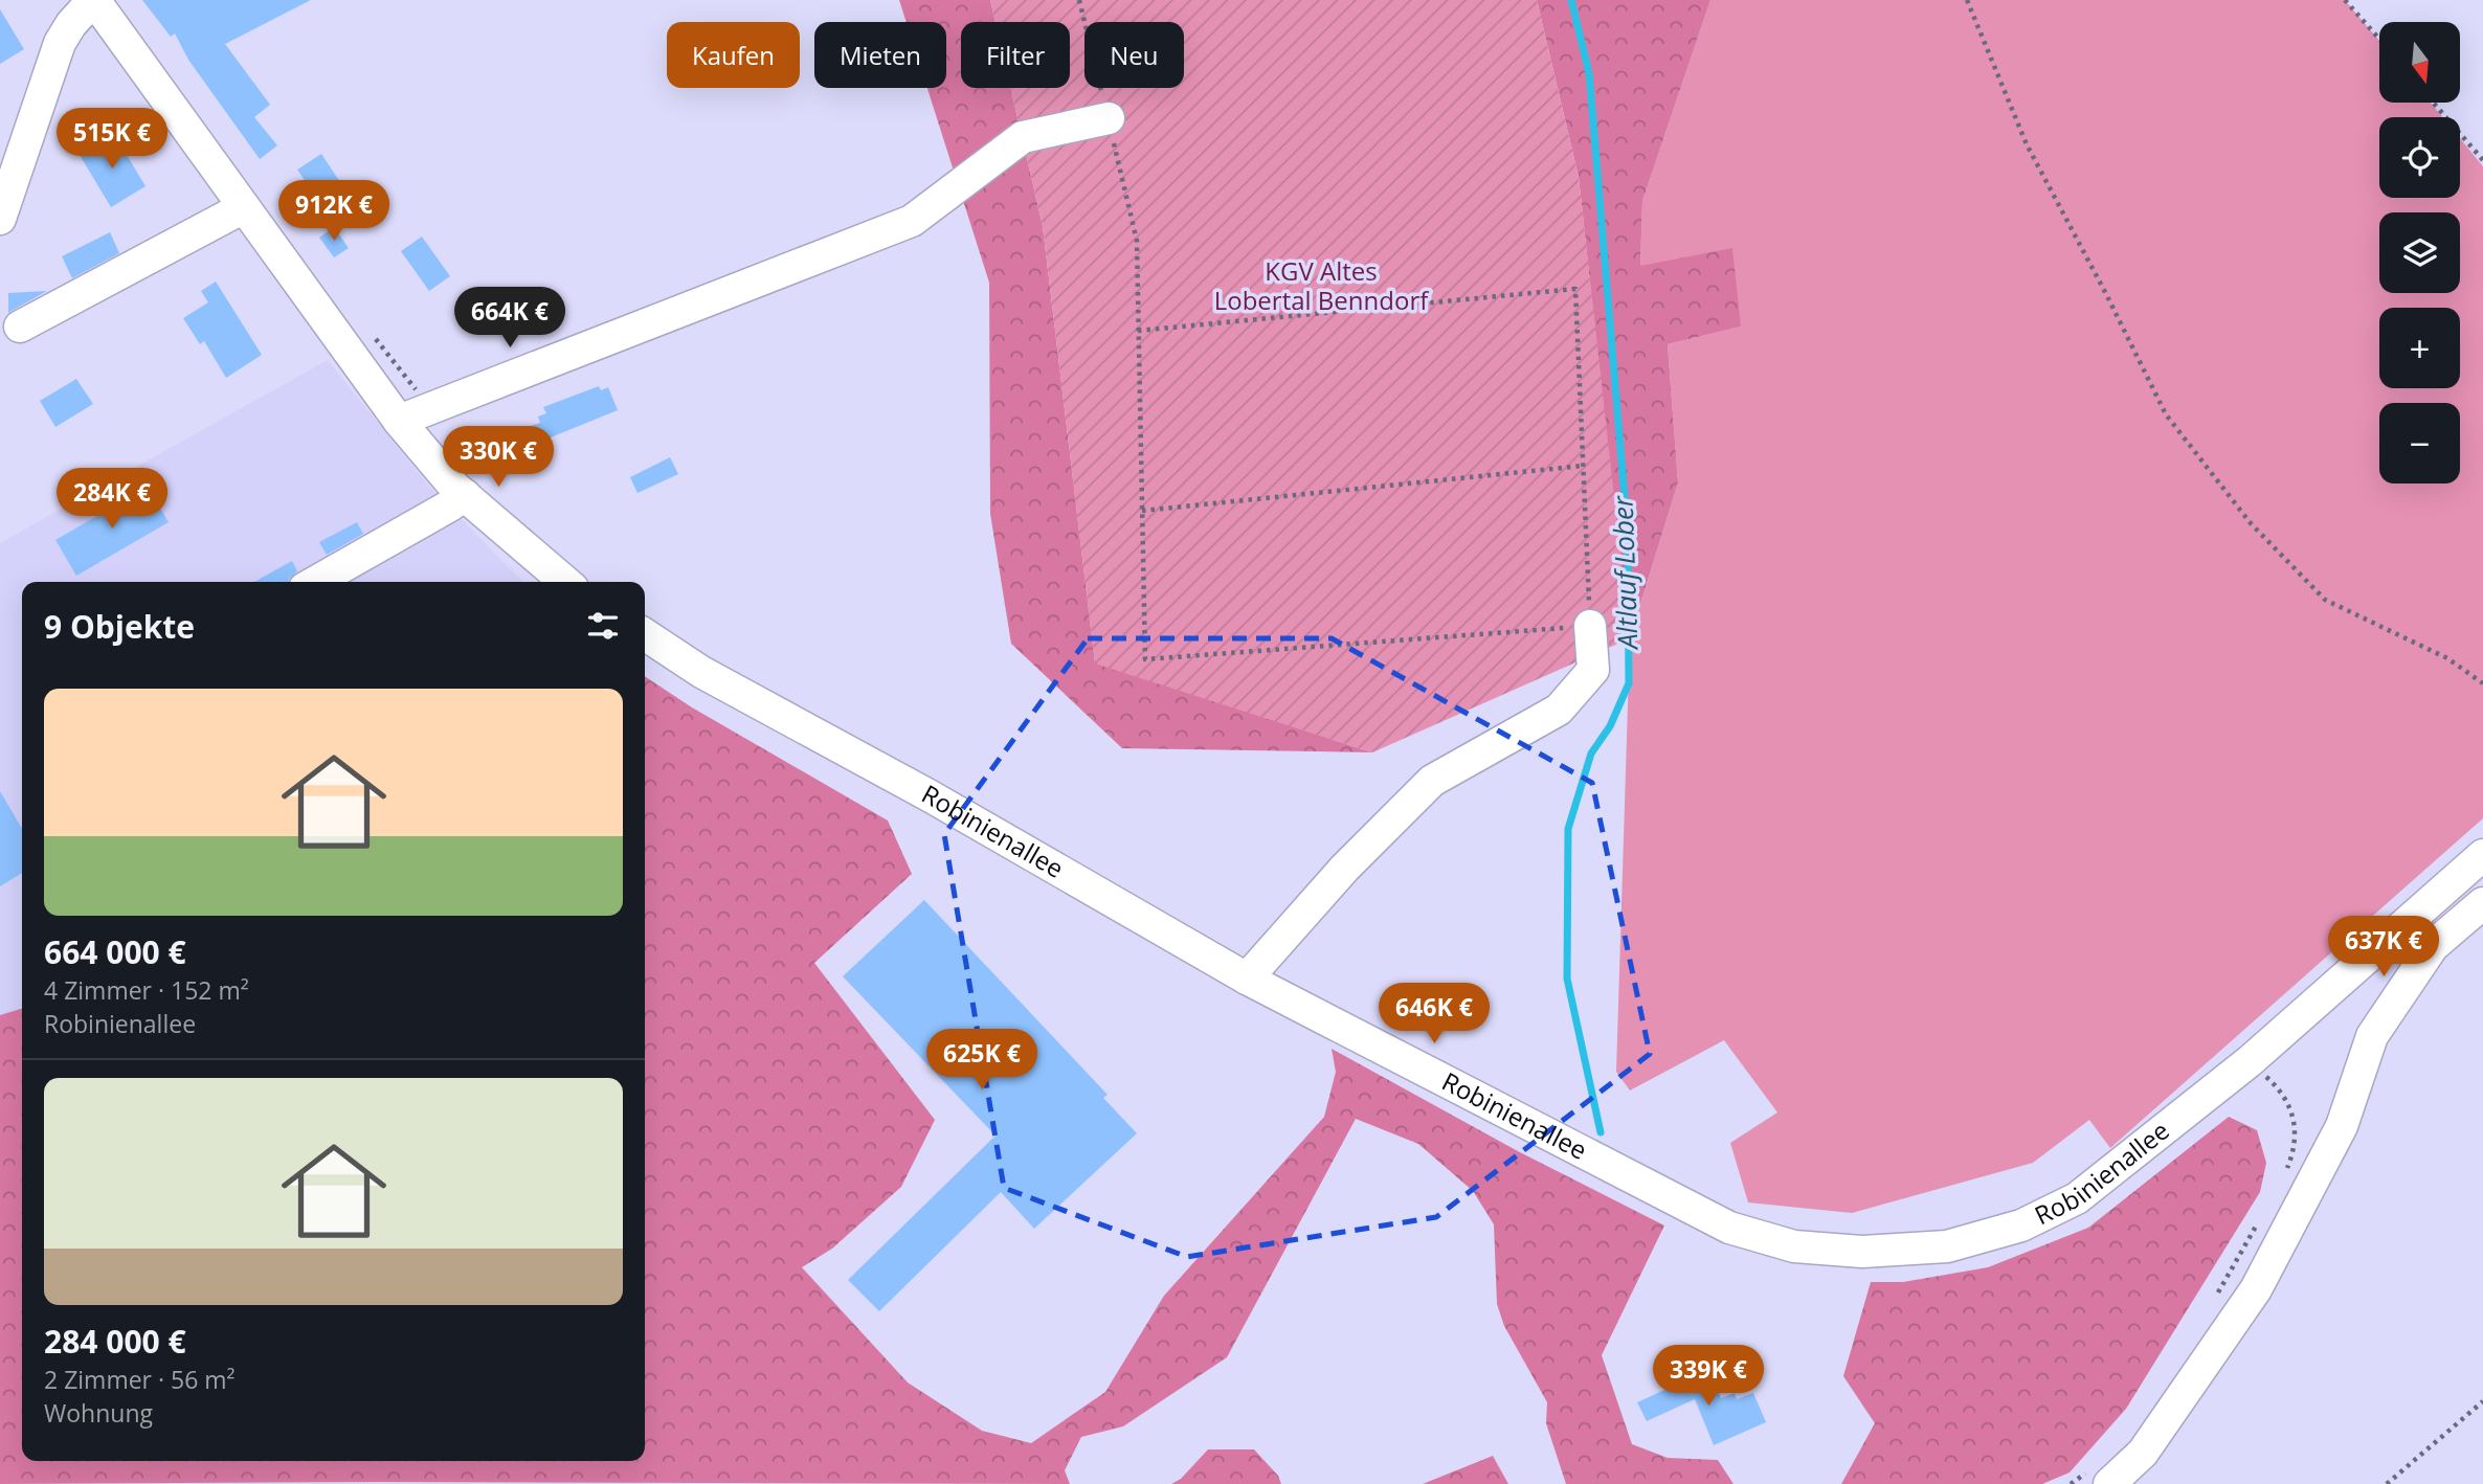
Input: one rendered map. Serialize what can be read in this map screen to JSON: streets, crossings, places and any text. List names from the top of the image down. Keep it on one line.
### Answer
{"streets":{"street":["Robinienallee"]},"water":["Altlauf Lober"],"parks":["KGV Altes Lobertal Benndorf"],"north":"bottom","page":{"map_buttons":["+","−"],"chip":["Kaufen","Mieten","Filter","Neu"],"price":["515K €","912K €","664K €","330K €","284K €","637K €","646K €","625K €","339K €"],"heading":"9 Objekte","list":[{"name":"664 000 €","note":"4 Zimmer · 152 m² · Robinienallee"},{"name":"284 000 €","note":"2 Zimmer · 56 m² · Wohnung"}]}}
